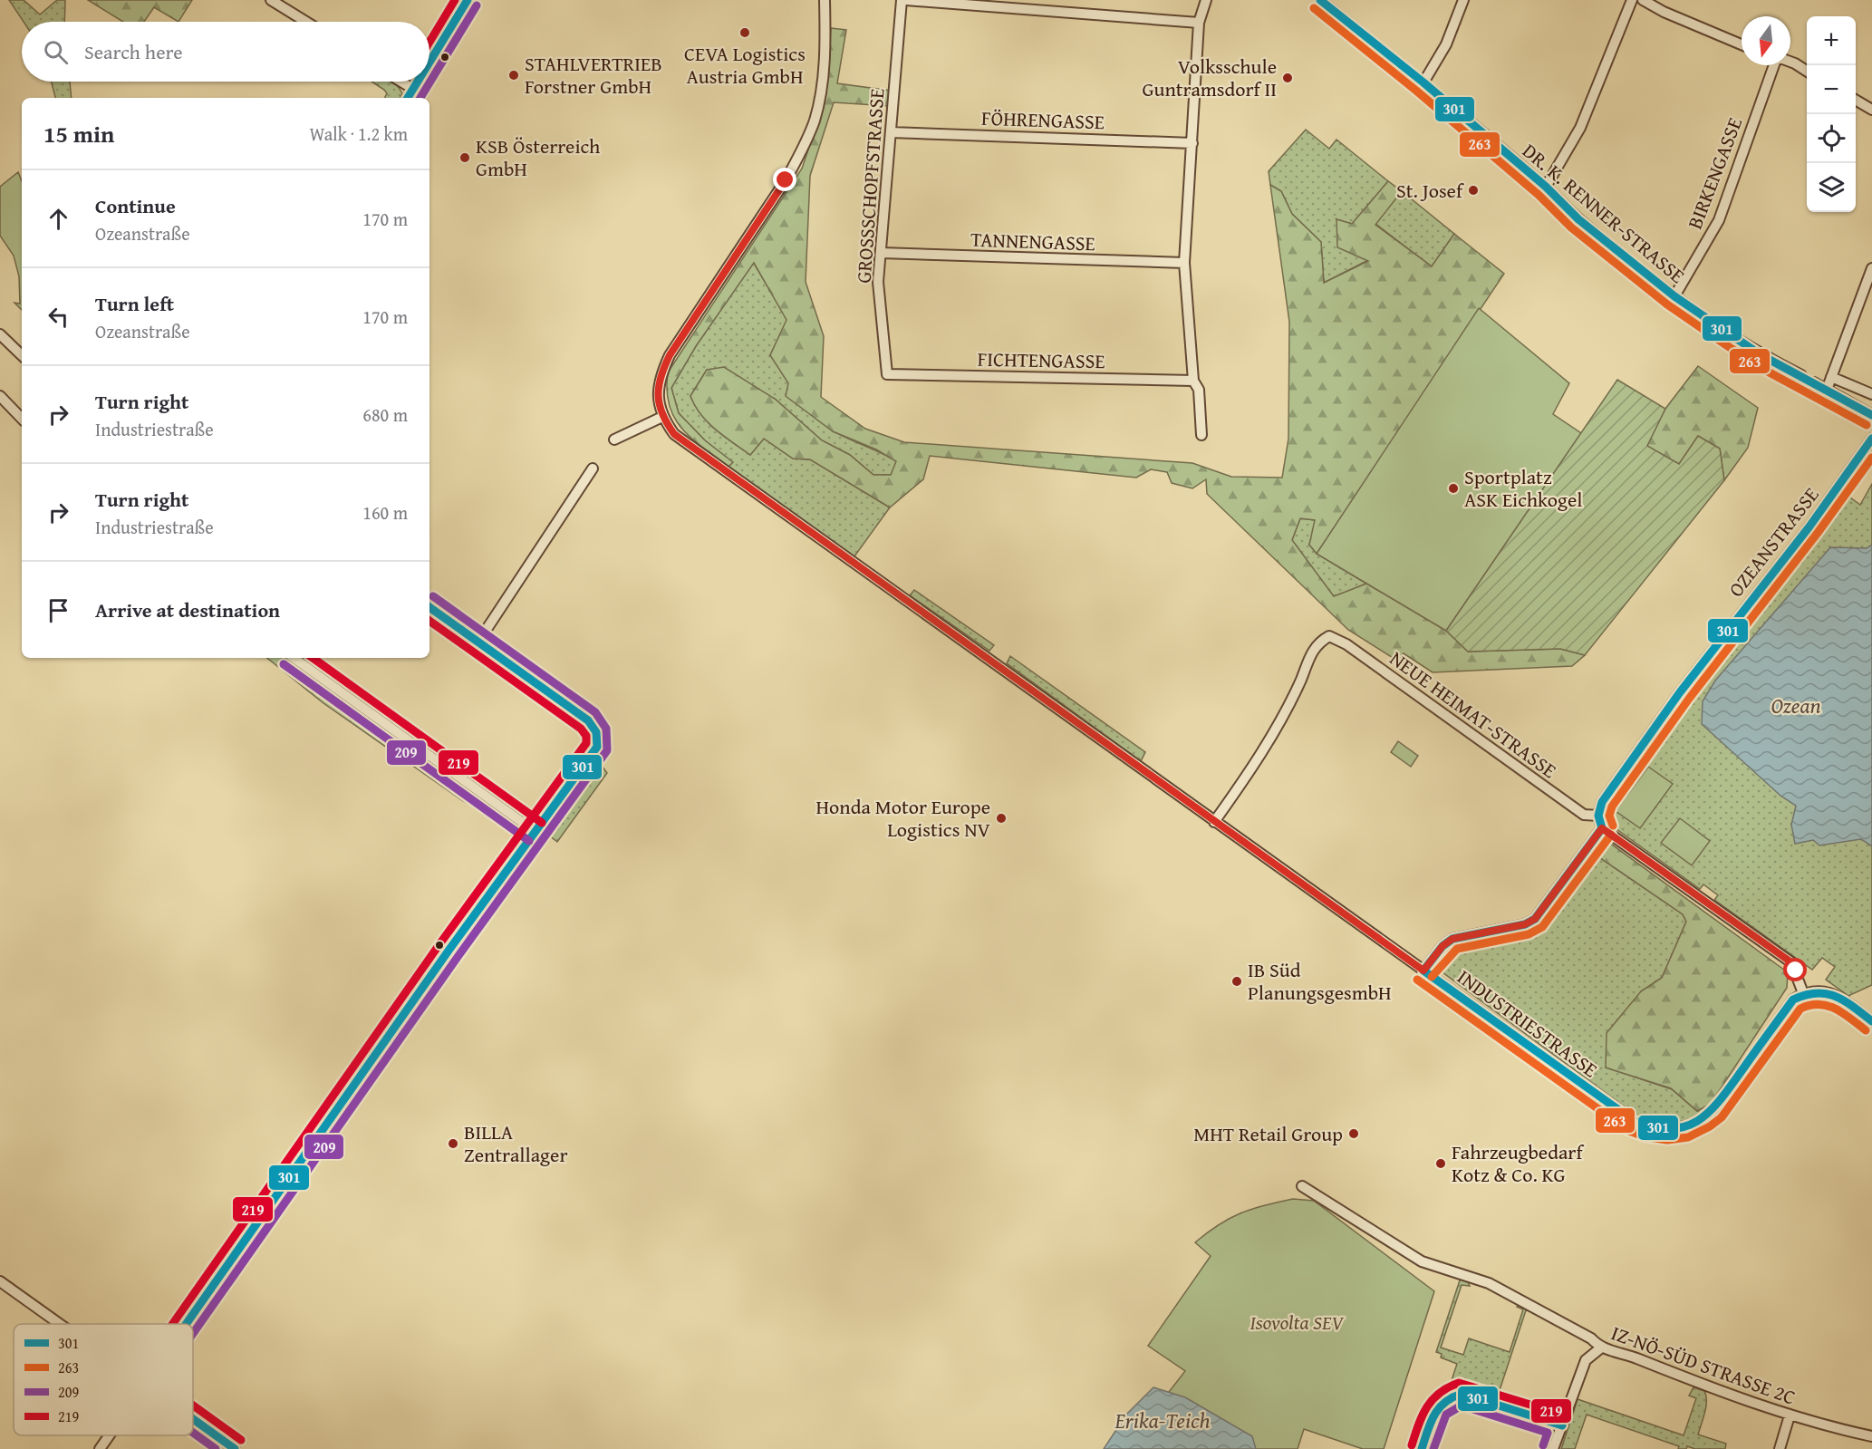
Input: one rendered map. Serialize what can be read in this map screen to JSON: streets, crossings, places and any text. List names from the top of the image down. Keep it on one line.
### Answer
{"streets":{"street":["FÖHRENGASSE","BIRKENGASSE","GROSSSCHOPFSTRASSE","DR. K. RENNER-STRASSE","TANNENGASSE","FICHTENGASSE","OZEANSTRASSE","NEUE HEIMAT-STRASSE","INDUSTRIESTRASSE","IZ-NÖ-SÜD STRASSE 2C"]},"crossings":[["FÖHRENGASSE","GROSSSCHOPFSTRASSE"],["BIRKENGASSE","DR. K. RENNER-STRASSE"],["GROSSSCHOPFSTRASSE","TANNENGASSE"],["GROSSSCHOPFSTRASSE","FICHTENGASSE"],["OZEANSTRASSE","NEUE HEIMAT-STRASSE"],["NEUE HEIMAT-STRASSE","INDUSTRIESTRASSE"]],"water":["Ozean","Erika-Teich"],"parks":["Isovolta SEV"],"places":["CEVA Logistics Austria GmbH","STAHLVERTRIEB Forstner GmbH","Volksschule Guntramsdorf II","KSB Österreich GmbH","St. Josef","Sportplatz ASK Eichkogel","Honda Motor Europe Logistics NV","IB Süd PlanungsgesmbH","MHT Retail Group","BILLA Zentrallager","Fahrzeugbedarf Kotz & Co. KG"],"lines":["transit line 301","transit line 219","transit line 209","transit line 263"],"legend":["301","263","209","219"],"north":"bottom","page":{"map_buttons":["+","−"],"search":"Search here","heading":["15 min","Walk · 1.2 km"],"list":[["Continue","Ozeanstraße","170 m"],["Turn left","Ozeanstraße","170 m"],["Turn right","Industriestraße","680 m"],["Turn right","Industriestraße","160 m"],"Arrive at destination"]}}
